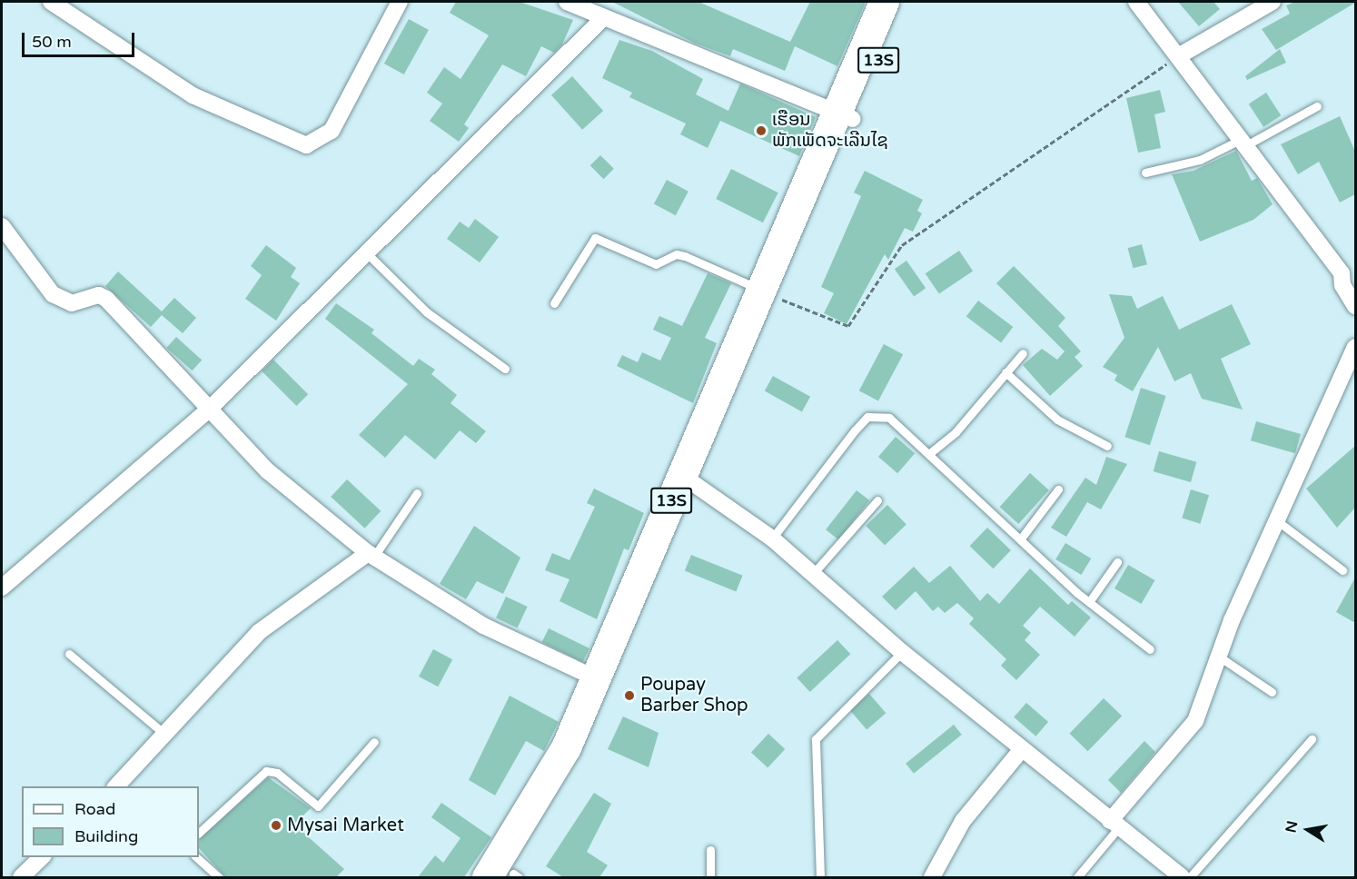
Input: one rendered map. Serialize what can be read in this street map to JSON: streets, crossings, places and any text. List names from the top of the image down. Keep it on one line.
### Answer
{"streets":{"highway":["13S"]},"places":["ເຮືອນ ພັກເພັດຈະເລີນໄຊ","Poupay Barber Shop","Mysai Market"],"legend":["Road","Building"],"scale_bar":"50 m","north":"left"}
